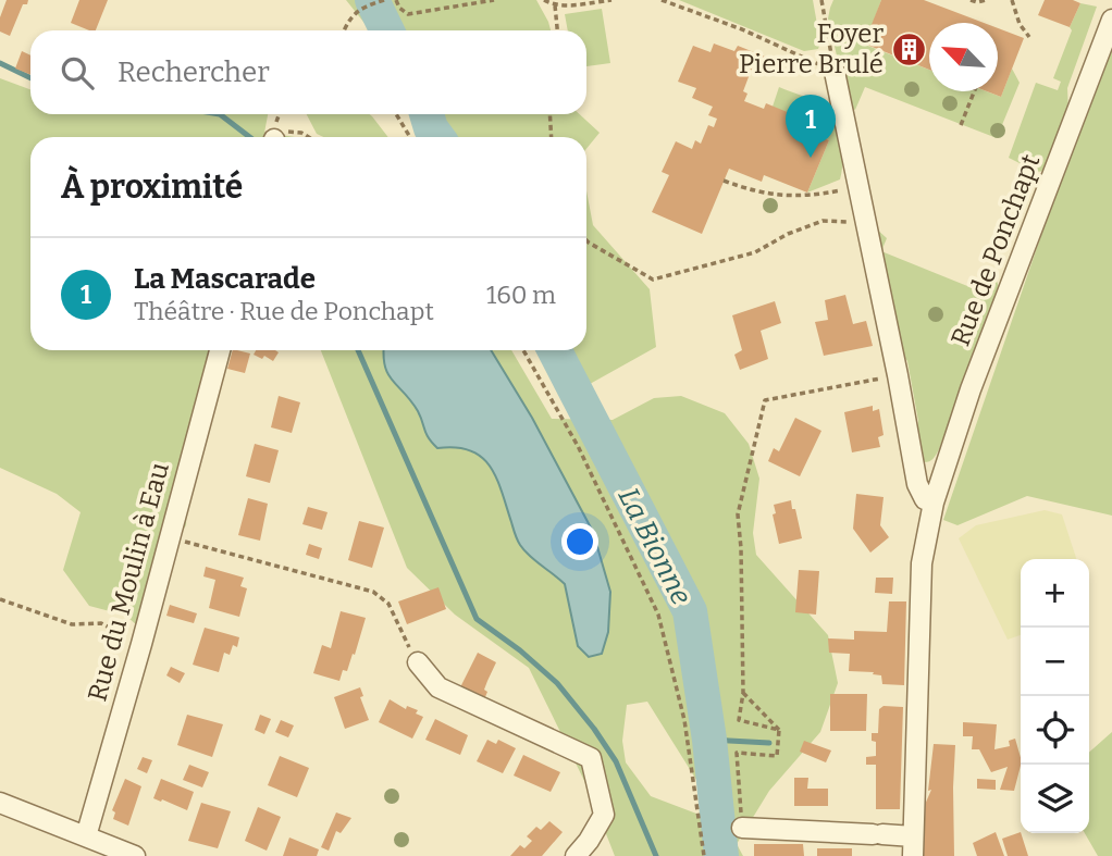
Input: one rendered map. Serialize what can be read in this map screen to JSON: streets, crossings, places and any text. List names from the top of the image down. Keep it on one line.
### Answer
{"streets":{"street":["Rue de Ponchapt","Rue du Moulin à Eau"]},"water":["La Bionne"],"places":{"building":["Foyer Pierre Brulé"]},"north":"top left","page":{"search":"Rechercher","pins":"1","heading":"À proximité","list":[{"mark":"1","name":"La Mascarade","note":"Théâtre · Rue de Ponchapt","value":"160 m"}],"map_buttons":["+","−"]}}
